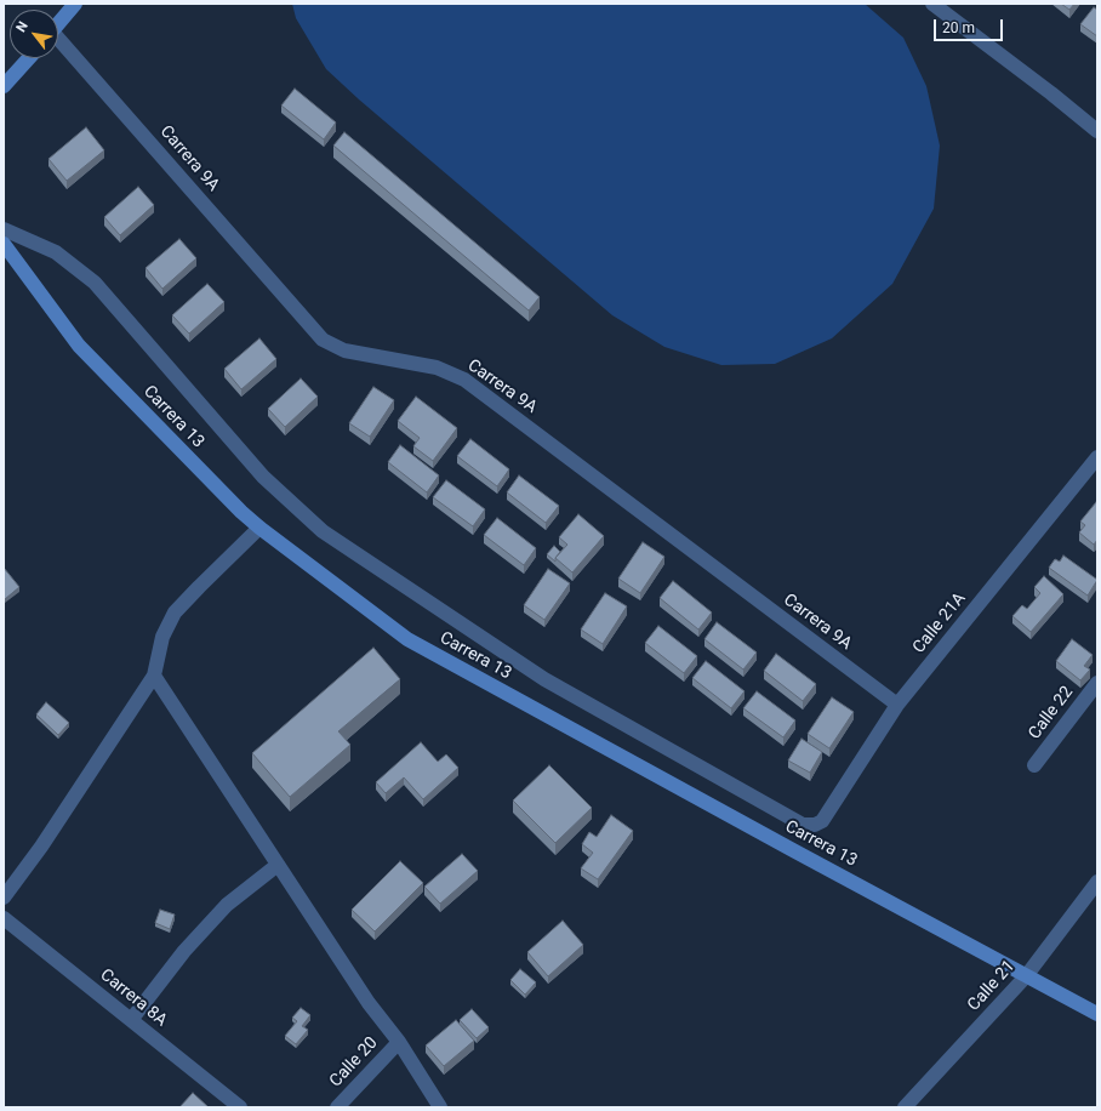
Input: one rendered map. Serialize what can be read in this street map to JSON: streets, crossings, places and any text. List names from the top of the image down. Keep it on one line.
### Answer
{"streets":{"street":["Carrera 9A","Carrera 13","Calle 21A","Calle 22","Calle 21","Carrera 8A","Calle 20"]},"crossings":[["Carrera 9A","Calle 21A"],["Carrera 13","Calle 21"]],"scale_bar":"20 m","north":"top left"}
